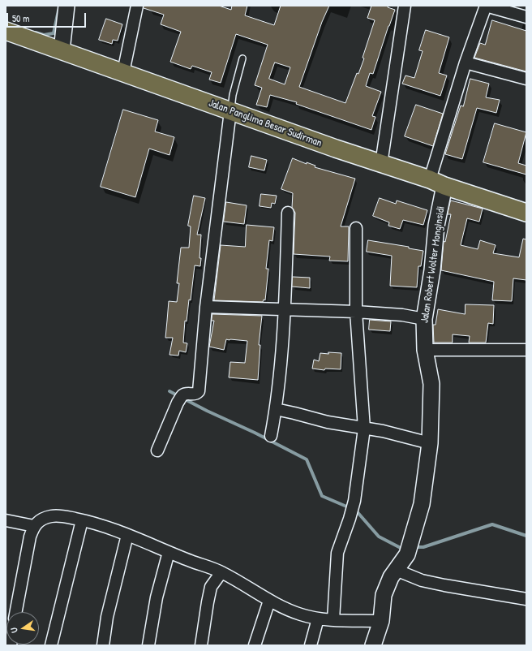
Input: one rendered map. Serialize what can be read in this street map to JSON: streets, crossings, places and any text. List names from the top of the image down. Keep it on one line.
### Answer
{"streets":{"main road":["Jalan Panglima Besar Sudirman","Jalan Robert Wolter Monginsidi"]},"crossings":[["Jalan Panglima Besar Sudirman","Jalan Robert Wolter Monginsidi"]],"scale_bar":"50 m","north":"left"}
